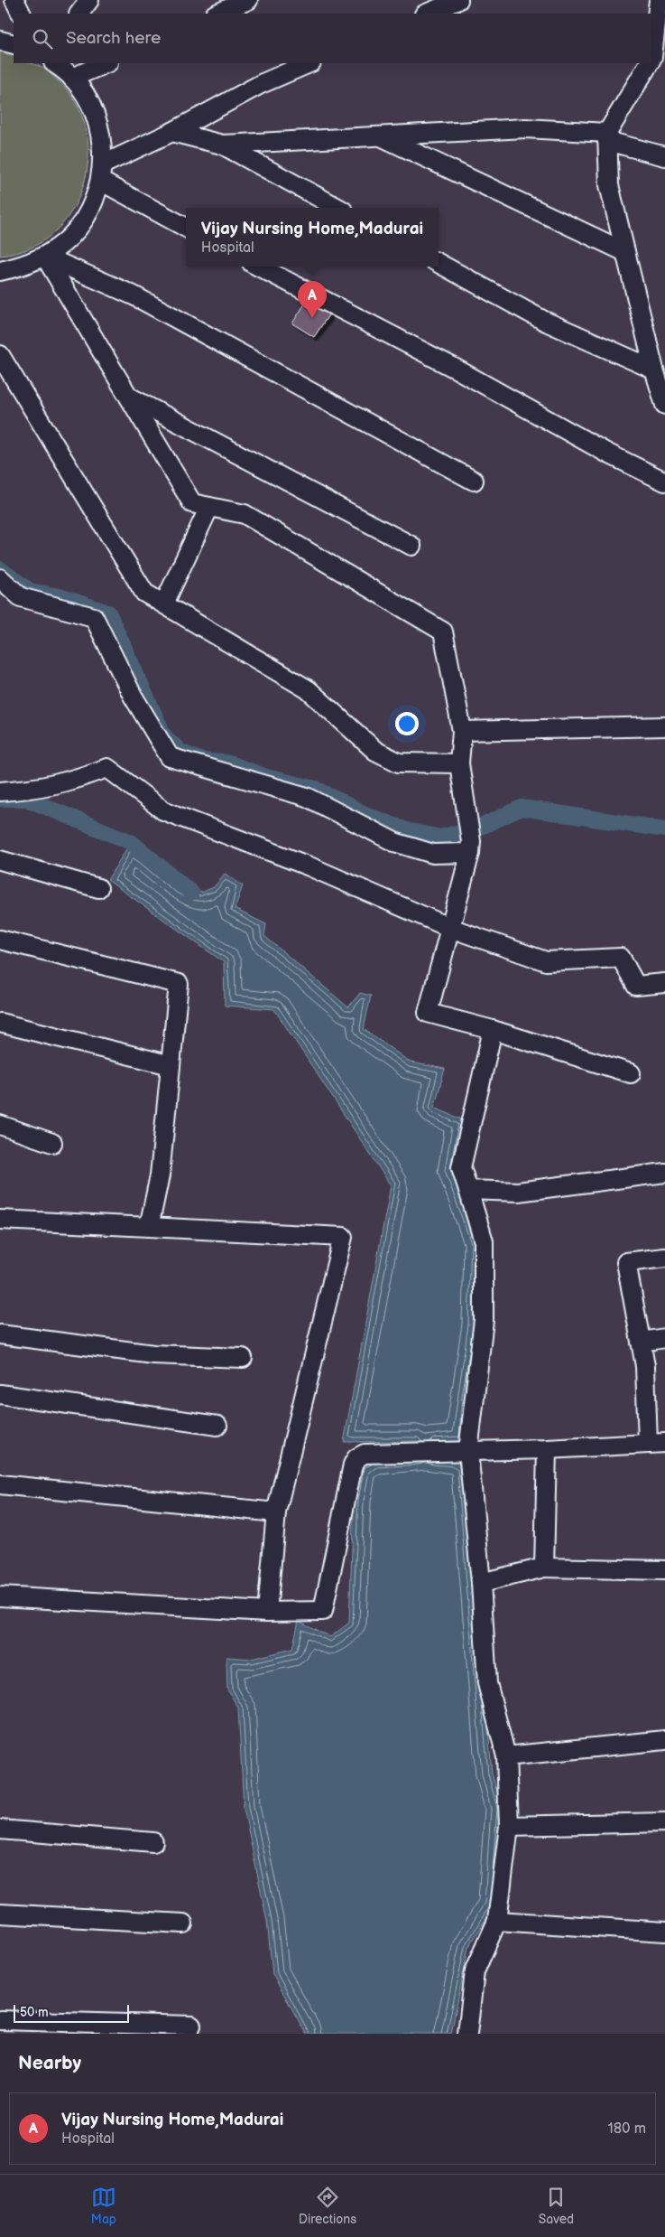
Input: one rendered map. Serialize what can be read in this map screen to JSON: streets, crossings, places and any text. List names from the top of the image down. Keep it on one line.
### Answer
{"scale_bar":"50 m","page":{"search":"Search here","popup":["Vijay Nursing Home,Madurai","Hospital"],"pins":"A","scale":"50 m","heading":"Nearby","list":[{"mark":"A","name":"Vijay Nursing Home,Madurai","note":"Hospital","value":"180 m"}],"nav":["Map","Directions","Saved"]}}
